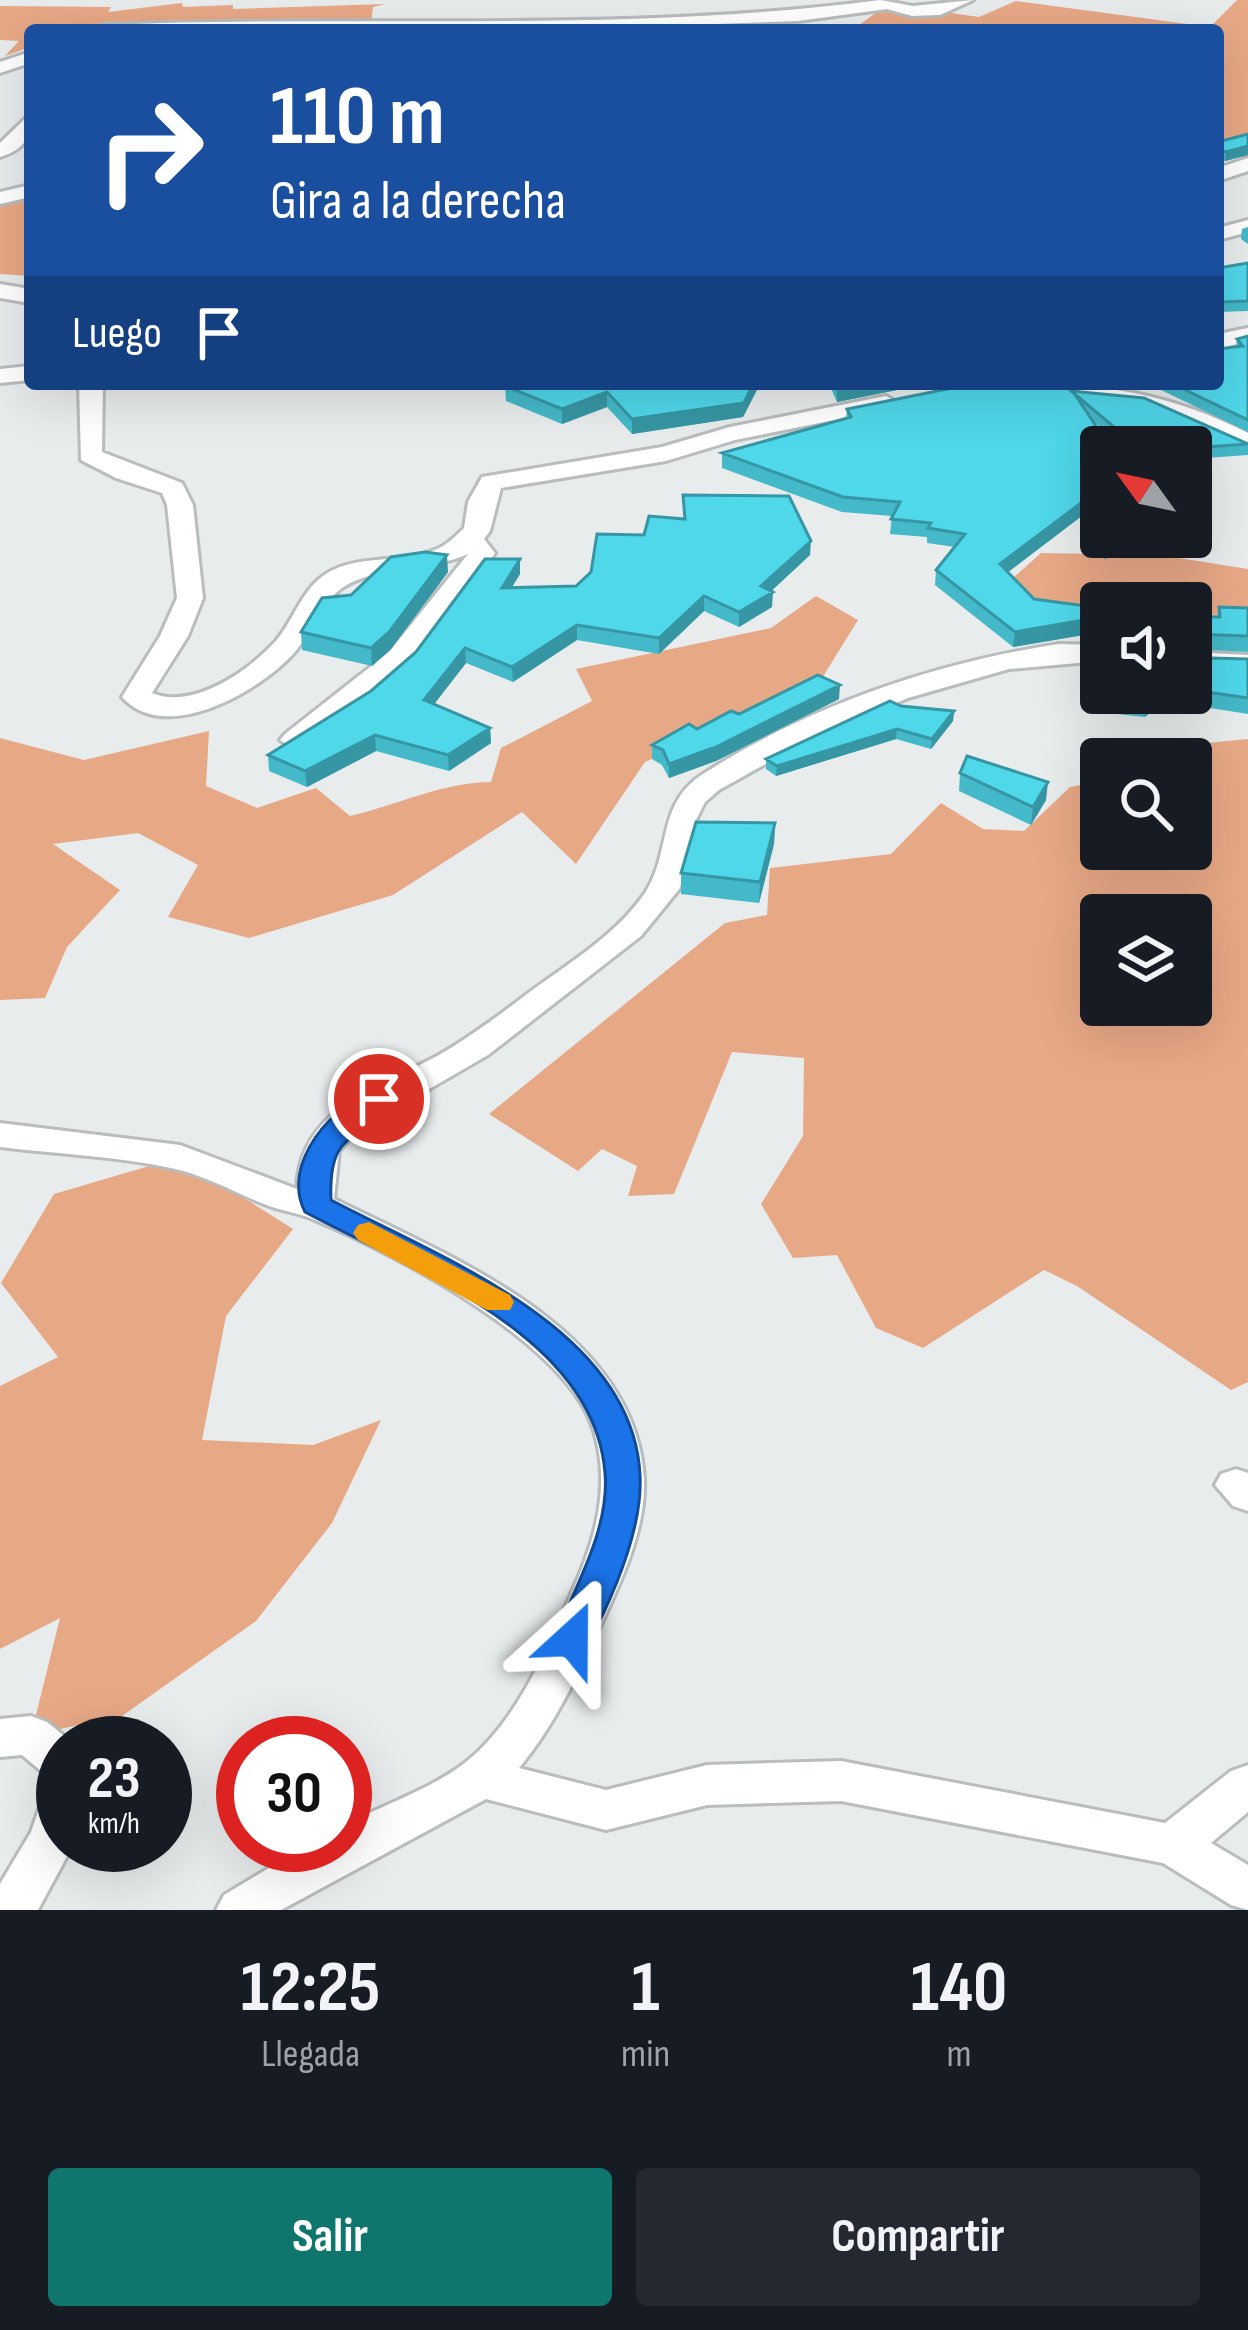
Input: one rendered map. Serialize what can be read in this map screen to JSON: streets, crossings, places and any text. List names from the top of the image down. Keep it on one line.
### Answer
{"north":"top left","page":{"turn":["110 m","Gira a la derecha"],"then":"Luego","speed":"23 km/h","limit":"30","eta":["12:25","Llegada","1","min","140","m"],"buttons":["Salir","Compartir"]}}
